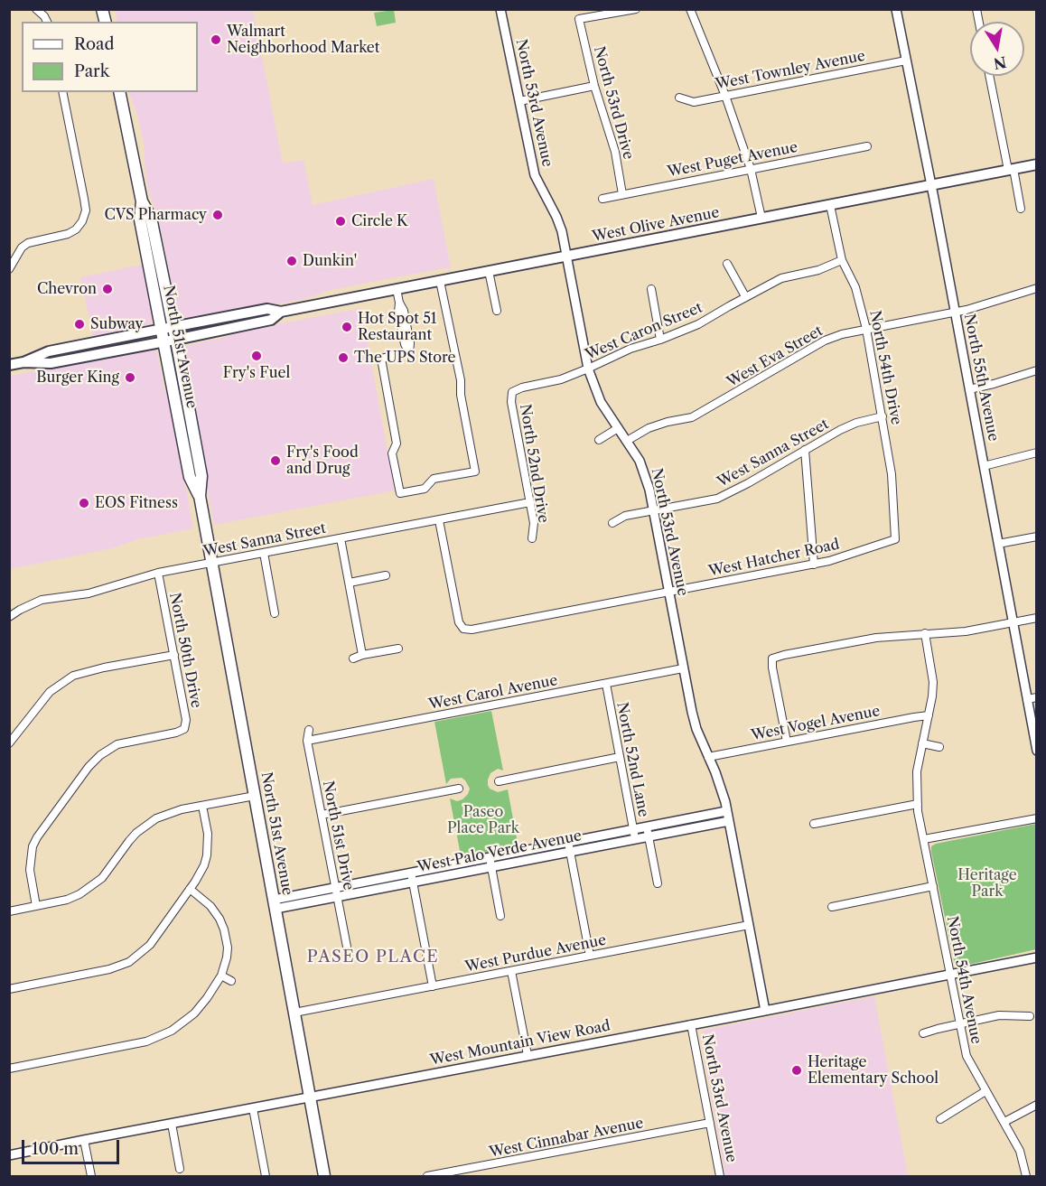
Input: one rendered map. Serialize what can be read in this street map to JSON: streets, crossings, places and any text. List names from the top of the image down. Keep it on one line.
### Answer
{"streets":{"main road":["West Olive Avenue","North 51st Avenue"],"street":["West Townley Avenue","North 53rd Avenue","North 53rd Drive","West Puget Avenue","West Caron Street","West Eva Street","North 54th Drive","North 55th Avenue","West Sanna Street","North 52nd Drive","West Hatcher Road","North 50th Drive","West Carol Avenue","West Vogel Avenue","North 52nd Lane","North 51st Drive","West Palo Verde Avenue","West Purdue Avenue","North 54th Avenue","West Mountain View Road","West Cinnabar Avenue"]},"crossings":[["West Townley Avenue","North 55th Avenue"],["North 53rd Avenue","West Olive Avenue"],["North 53rd Avenue","West Caron Street"],["North 53rd Avenue","West Eva Street"],["North 53rd Avenue","West Sanna Street"],["North 53rd Avenue","West Hatcher Road"],["North 53rd Avenue","West Carol Avenue"],["North 53rd Avenue","West Vogel Avenue"],["North 53rd Avenue","West Palo Verde Avenue"],["North 53rd Avenue","West Purdue Avenue"],["North 53rd Avenue","West Mountain View Road"],["North 53rd Avenue","West Cinnabar Avenue"],["North 53rd Drive","West Puget Avenue"],["West Olive Avenue","North 51st Avenue"],["West Olive Avenue","North 54th Drive"],["West Olive Avenue","North 55th Avenue"],["West Caron Street","North 54th Drive"],["West Caron Street","North 52nd Drive"],["North 51st Avenue","West Sanna Street"],["North 51st Avenue","West Palo Verde Avenue"],["North 51st Avenue","West Purdue Avenue"],["North 51st Avenue","West Mountain View Road"],["West Eva Street","North 54th Drive"],["West Eva Street","North 55th Avenue"],["North 54th Drive","West Sanna Street"],["North 54th Drive","West Hatcher Road"],["West Sanna Street","North 52nd Drive"],["West Sanna Street","West Hatcher Road"],["West Sanna Street","North 50th Drive"],["West Carol Avenue","North 52nd Lane"],["West Carol Avenue","North 51st Drive"],["West Vogel Avenue","North 54th Avenue"],["North 52nd Lane","West Palo Verde Avenue"],["North 51st Drive","West Palo Verde Avenue"],["North 54th Avenue","West Mountain View Road"]],"districts":["PASEO PLACE"],"parks":["Paseo Place Park","Heritage Park"],"places":["Walmart Neighborhood Market","CVS Pharmacy","Circle K","Dunkin'","Chevron","Subway","Hot Spot 51 Restaurant","Fry's Fuel","The UPS Store","Burger King","Fry's Food and Drug","EOS Fitness","Heritage Elementary School"],"legend":["Road","Park"],"scale_bar":"100 m","north":"bottom"}
